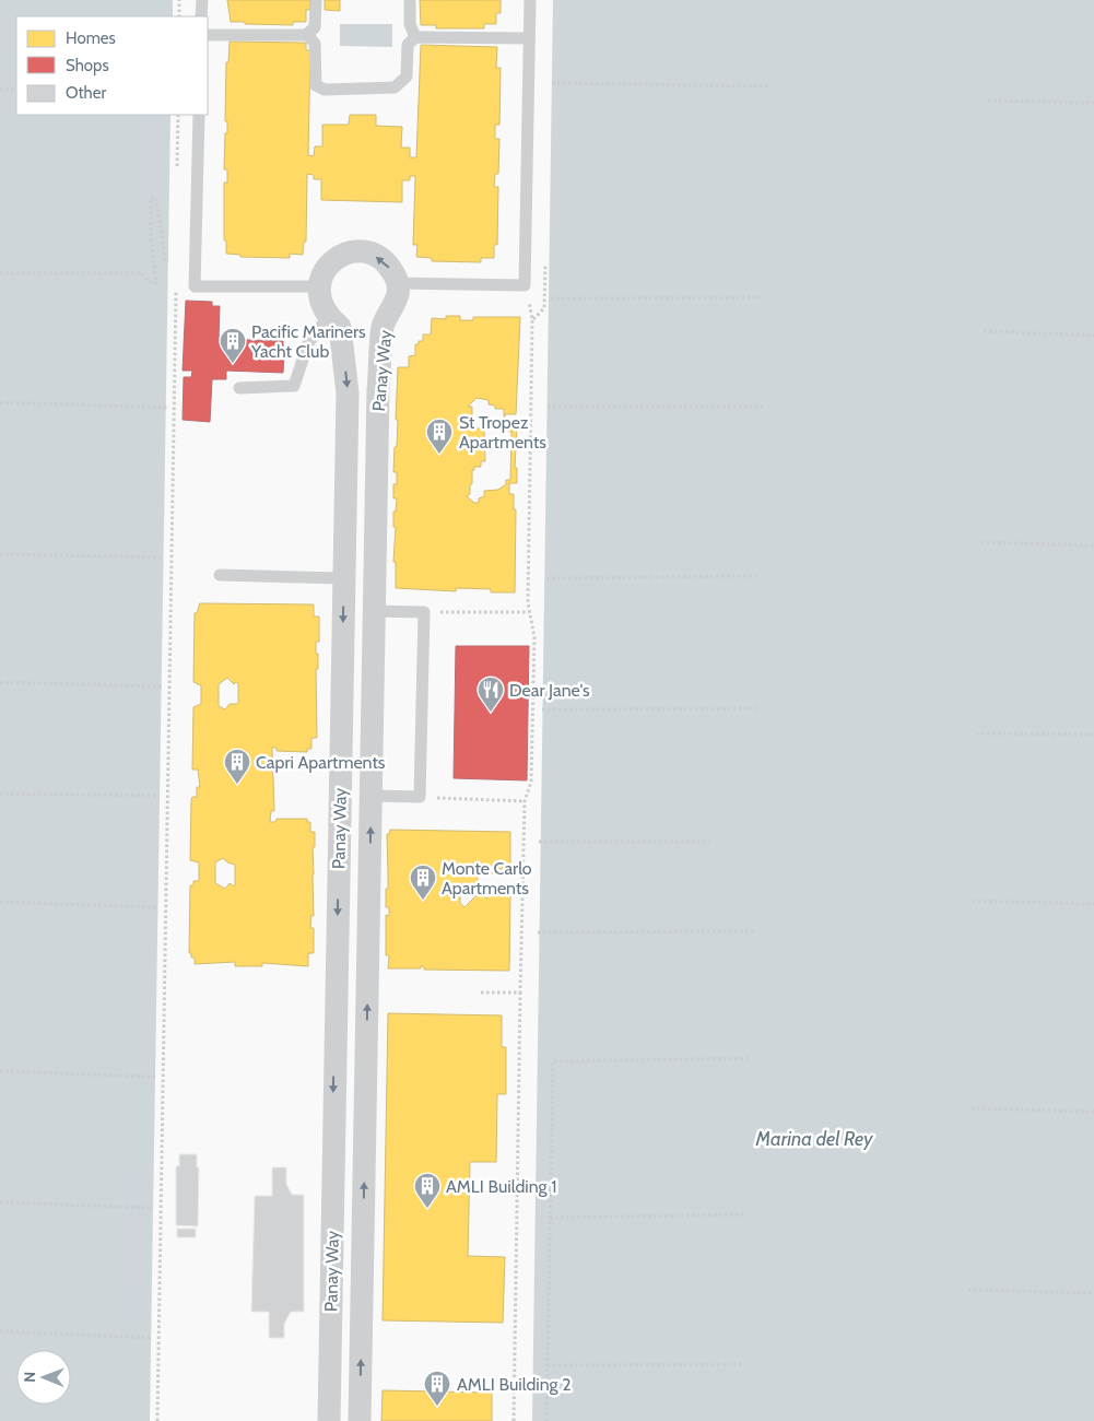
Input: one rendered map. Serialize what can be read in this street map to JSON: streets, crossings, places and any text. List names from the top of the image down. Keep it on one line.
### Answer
{"streets":{"street":["Panay Way"]},"water":["Marina del Rey"],"places":{"building":["Pacific Mariners Yacht Club","St Tropez Apartments","Capri Apartments","Monte Carlo Apartments","AMLI Building 1","AMLI Building 2"],"restaurant":["Dear Jane's"]},"legend":["Homes","Shops","Other"],"north":"left"}
